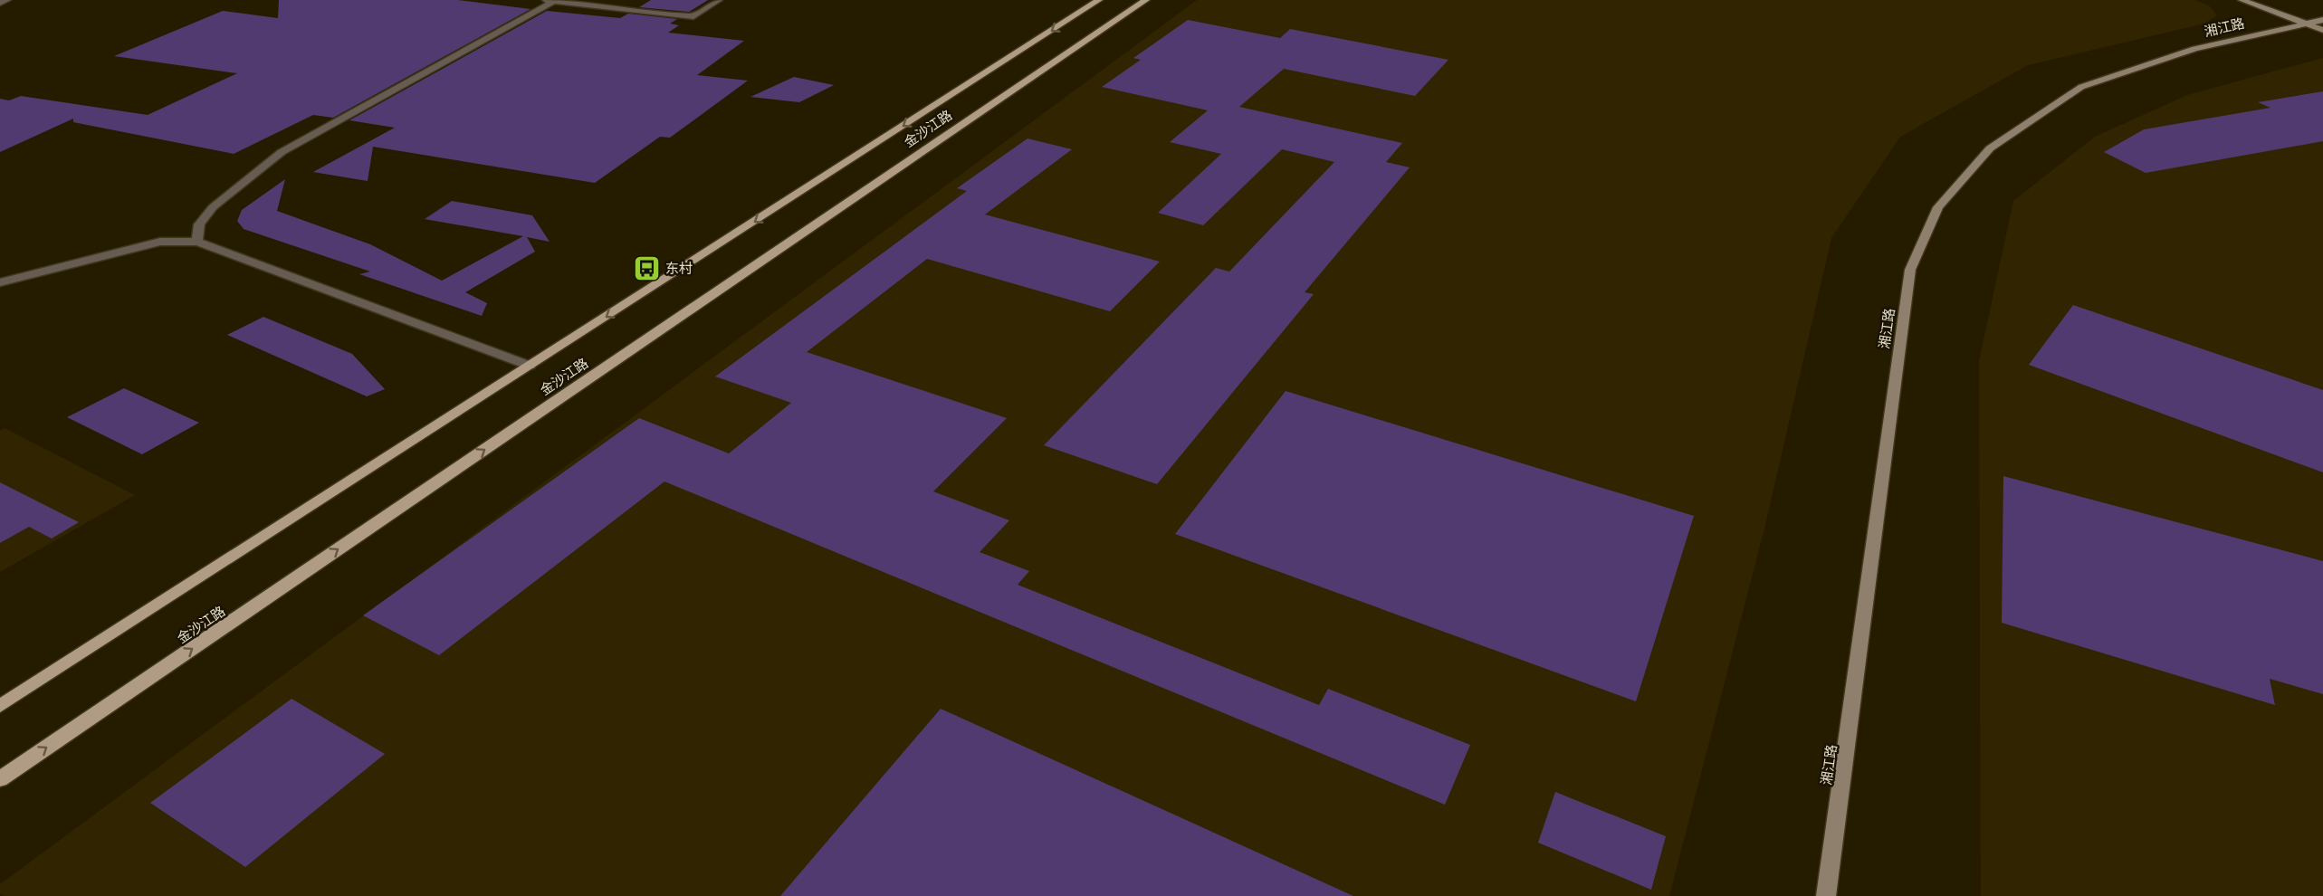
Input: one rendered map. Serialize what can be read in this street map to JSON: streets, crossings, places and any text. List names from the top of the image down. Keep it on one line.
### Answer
{"streets":{"main road":["金沙江路"],"street":["湘江路"]},"places":{"bus stop":["东村"]}}
